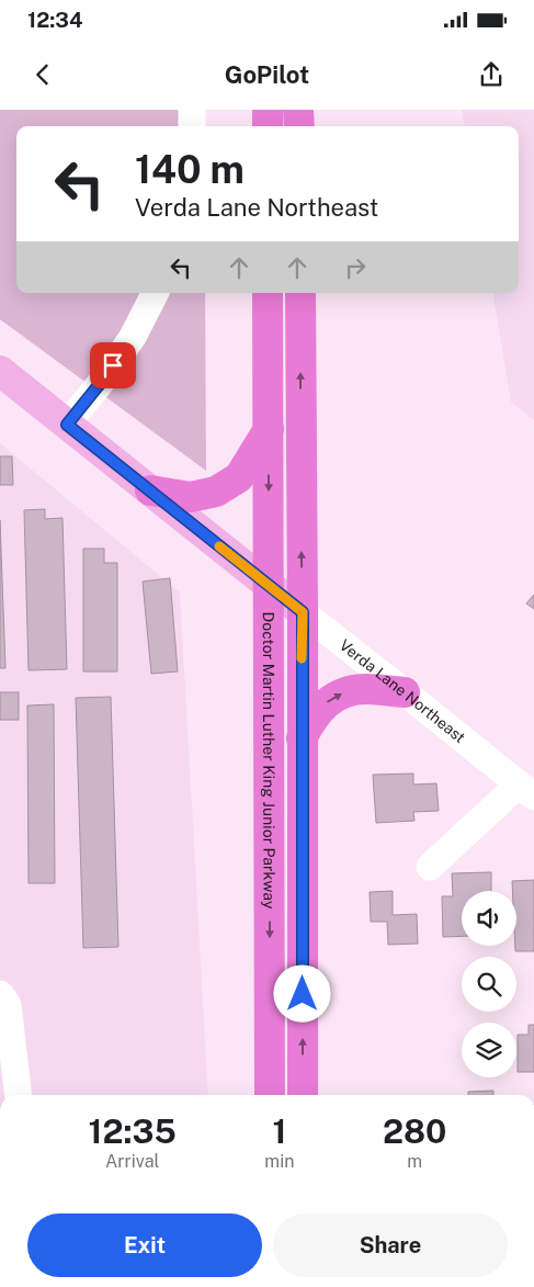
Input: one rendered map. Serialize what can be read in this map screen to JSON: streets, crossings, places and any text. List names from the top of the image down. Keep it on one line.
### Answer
{"streets":{"highway":["Doctor Martin Luther King Junior Parkway"],"main road":["Verda Lane Northeast"]},"crossings":[["Verda Lane Northeast","Doctor Martin Luther King Junior Parkway"]],"page":{"status":"12:34","header":"GoPilot","turn":["140 m","Verda Lane Northeast"],"eta":["12:35","Arrival","1","min","280","m"],"buttons":["Exit","Share"]}}
